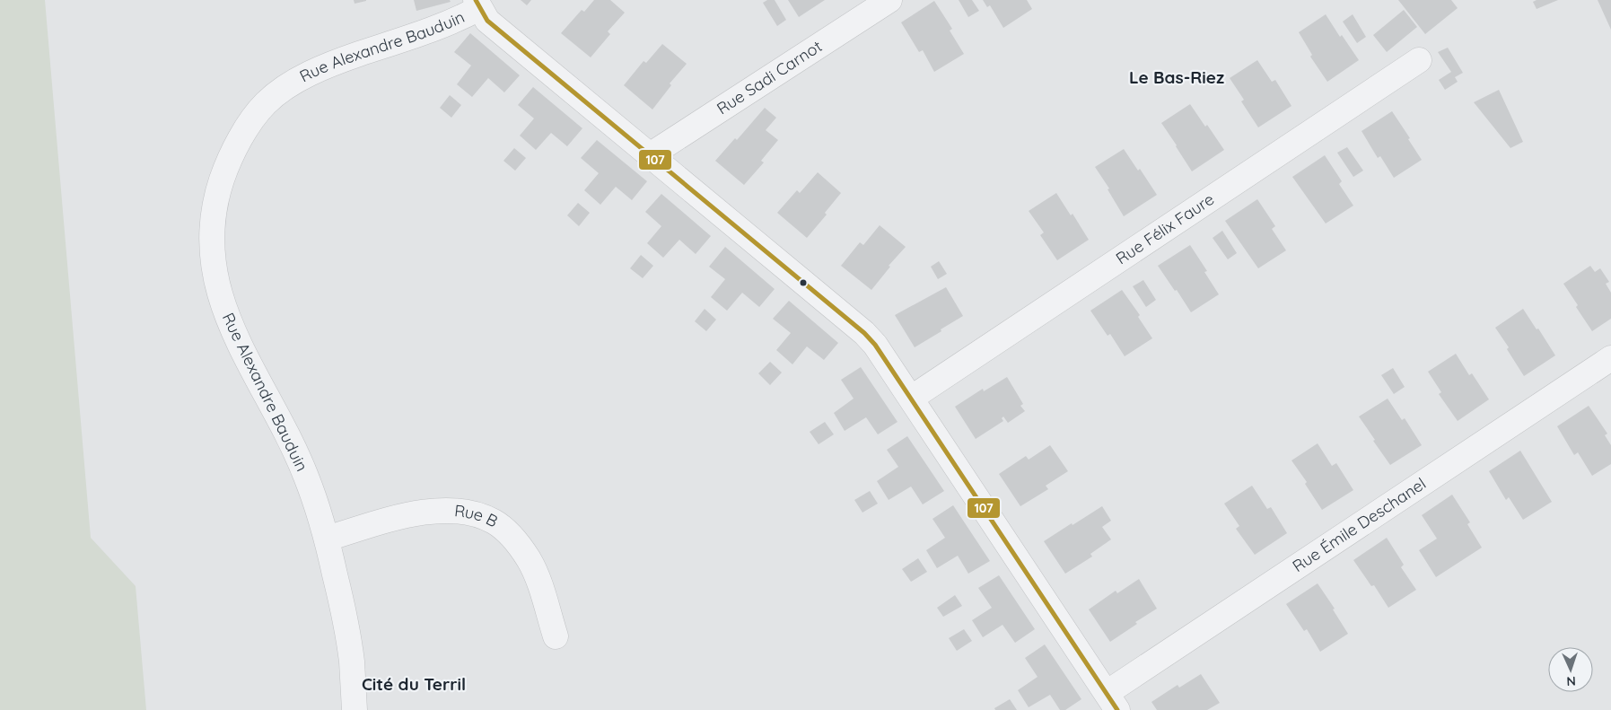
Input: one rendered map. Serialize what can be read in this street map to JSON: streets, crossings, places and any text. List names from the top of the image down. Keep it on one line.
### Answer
{"streets":{"street":["Rue Alexandre Bauduin","Rue Sadi Carnot","Rue Félix Faure","Rue B","Rue Émile Deschanel"]},"crossings":[["Rue Alexandre Bauduin","Rue B"]],"districts":["Le Bas-Riez","Cité du Terril"],"lines":["transit line 107"],"north":"bottom"}
